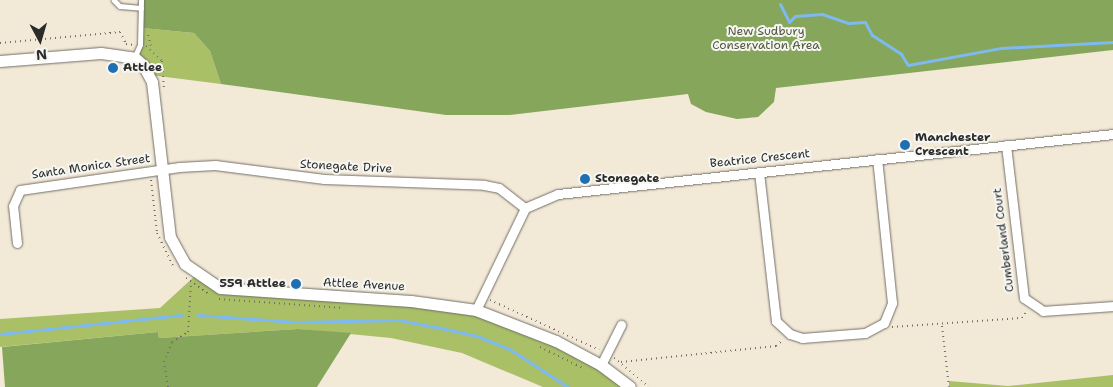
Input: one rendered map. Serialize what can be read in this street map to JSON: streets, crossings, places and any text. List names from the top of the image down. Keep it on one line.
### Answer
{"streets":{"street":["Beatrice Crescent","Santa Monica Street","Stonegate Drive","Cumberland Court","Attlee Avenue"]},"crossings":[["Beatrice Crescent","Stonegate Drive"],["Beatrice Crescent","Cumberland Court"],["Santa Monica Street","Stonegate Drive"],["Santa Monica Street","Attlee Avenue"],["Stonegate Drive","Attlee Avenue"]],"parks":["New Sudbury Conservation Area"],"places":["Attlee","Manchester Crescent","Stonegate","559 Attlee"],"north":"bottom"}
